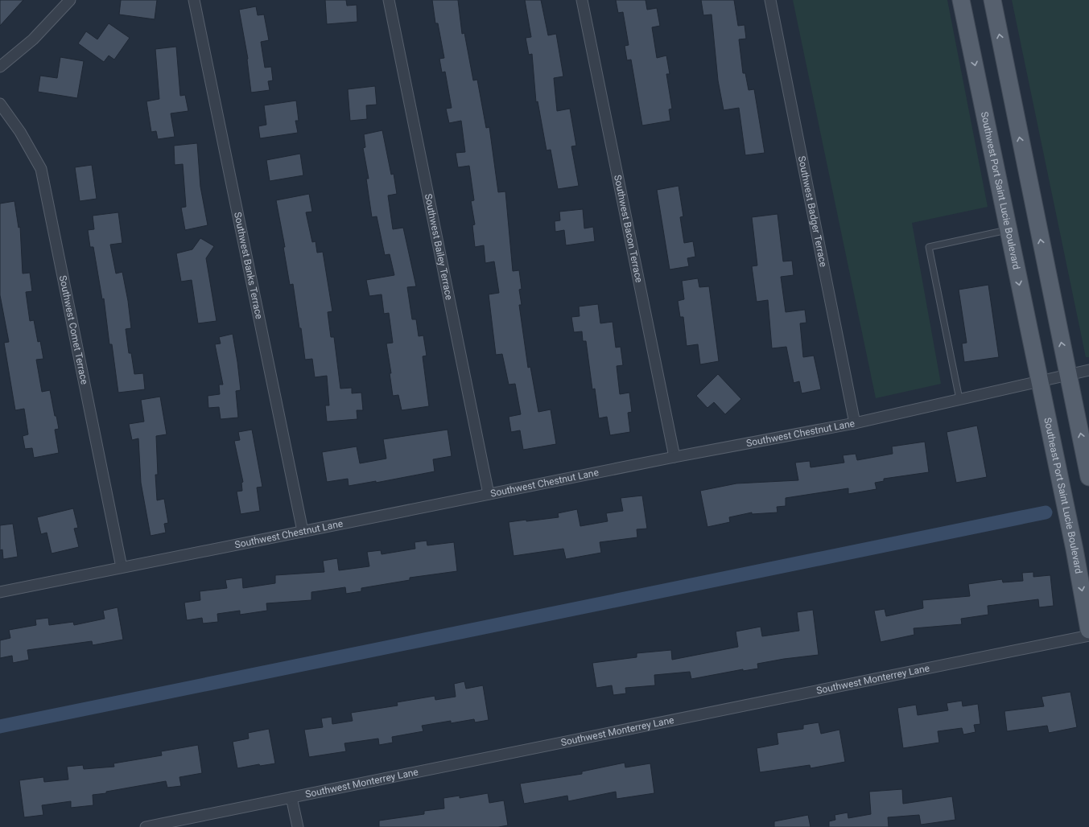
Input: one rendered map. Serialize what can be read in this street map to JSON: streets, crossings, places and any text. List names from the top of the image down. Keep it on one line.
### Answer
{"streets":{"main road":["Southwest Port Saint Lucie Boulevard","Southeast Port Saint Lucie Boulevard"],"street":["Southwest Badger Terrace","Southwest Bacon Terrace","Southwest Bailey Terrace","Southwest Banks Terrace","Southwest Comet Terrace","Southwest Chestnut Lane","Southwest Monterrey Lane"]},"crossings":[["Southwest Port Saint Lucie Boulevard","Southwest Chestnut Lane"],["Southwest Port Saint Lucie Boulevard","Southeast Port Saint Lucie Boulevard"],["Southwest Badger Terrace","Southwest Chestnut Lane"],["Southwest Bacon Terrace","Southwest Chestnut Lane"],["Southwest Bailey Terrace","Southwest Chestnut Lane"],["Southwest Banks Terrace","Southwest Chestnut Lane"],["Southwest Comet Terrace","Southwest Chestnut Lane"],["Southwest Chestnut Lane","Southeast Port Saint Lucie Boulevard"]]}
